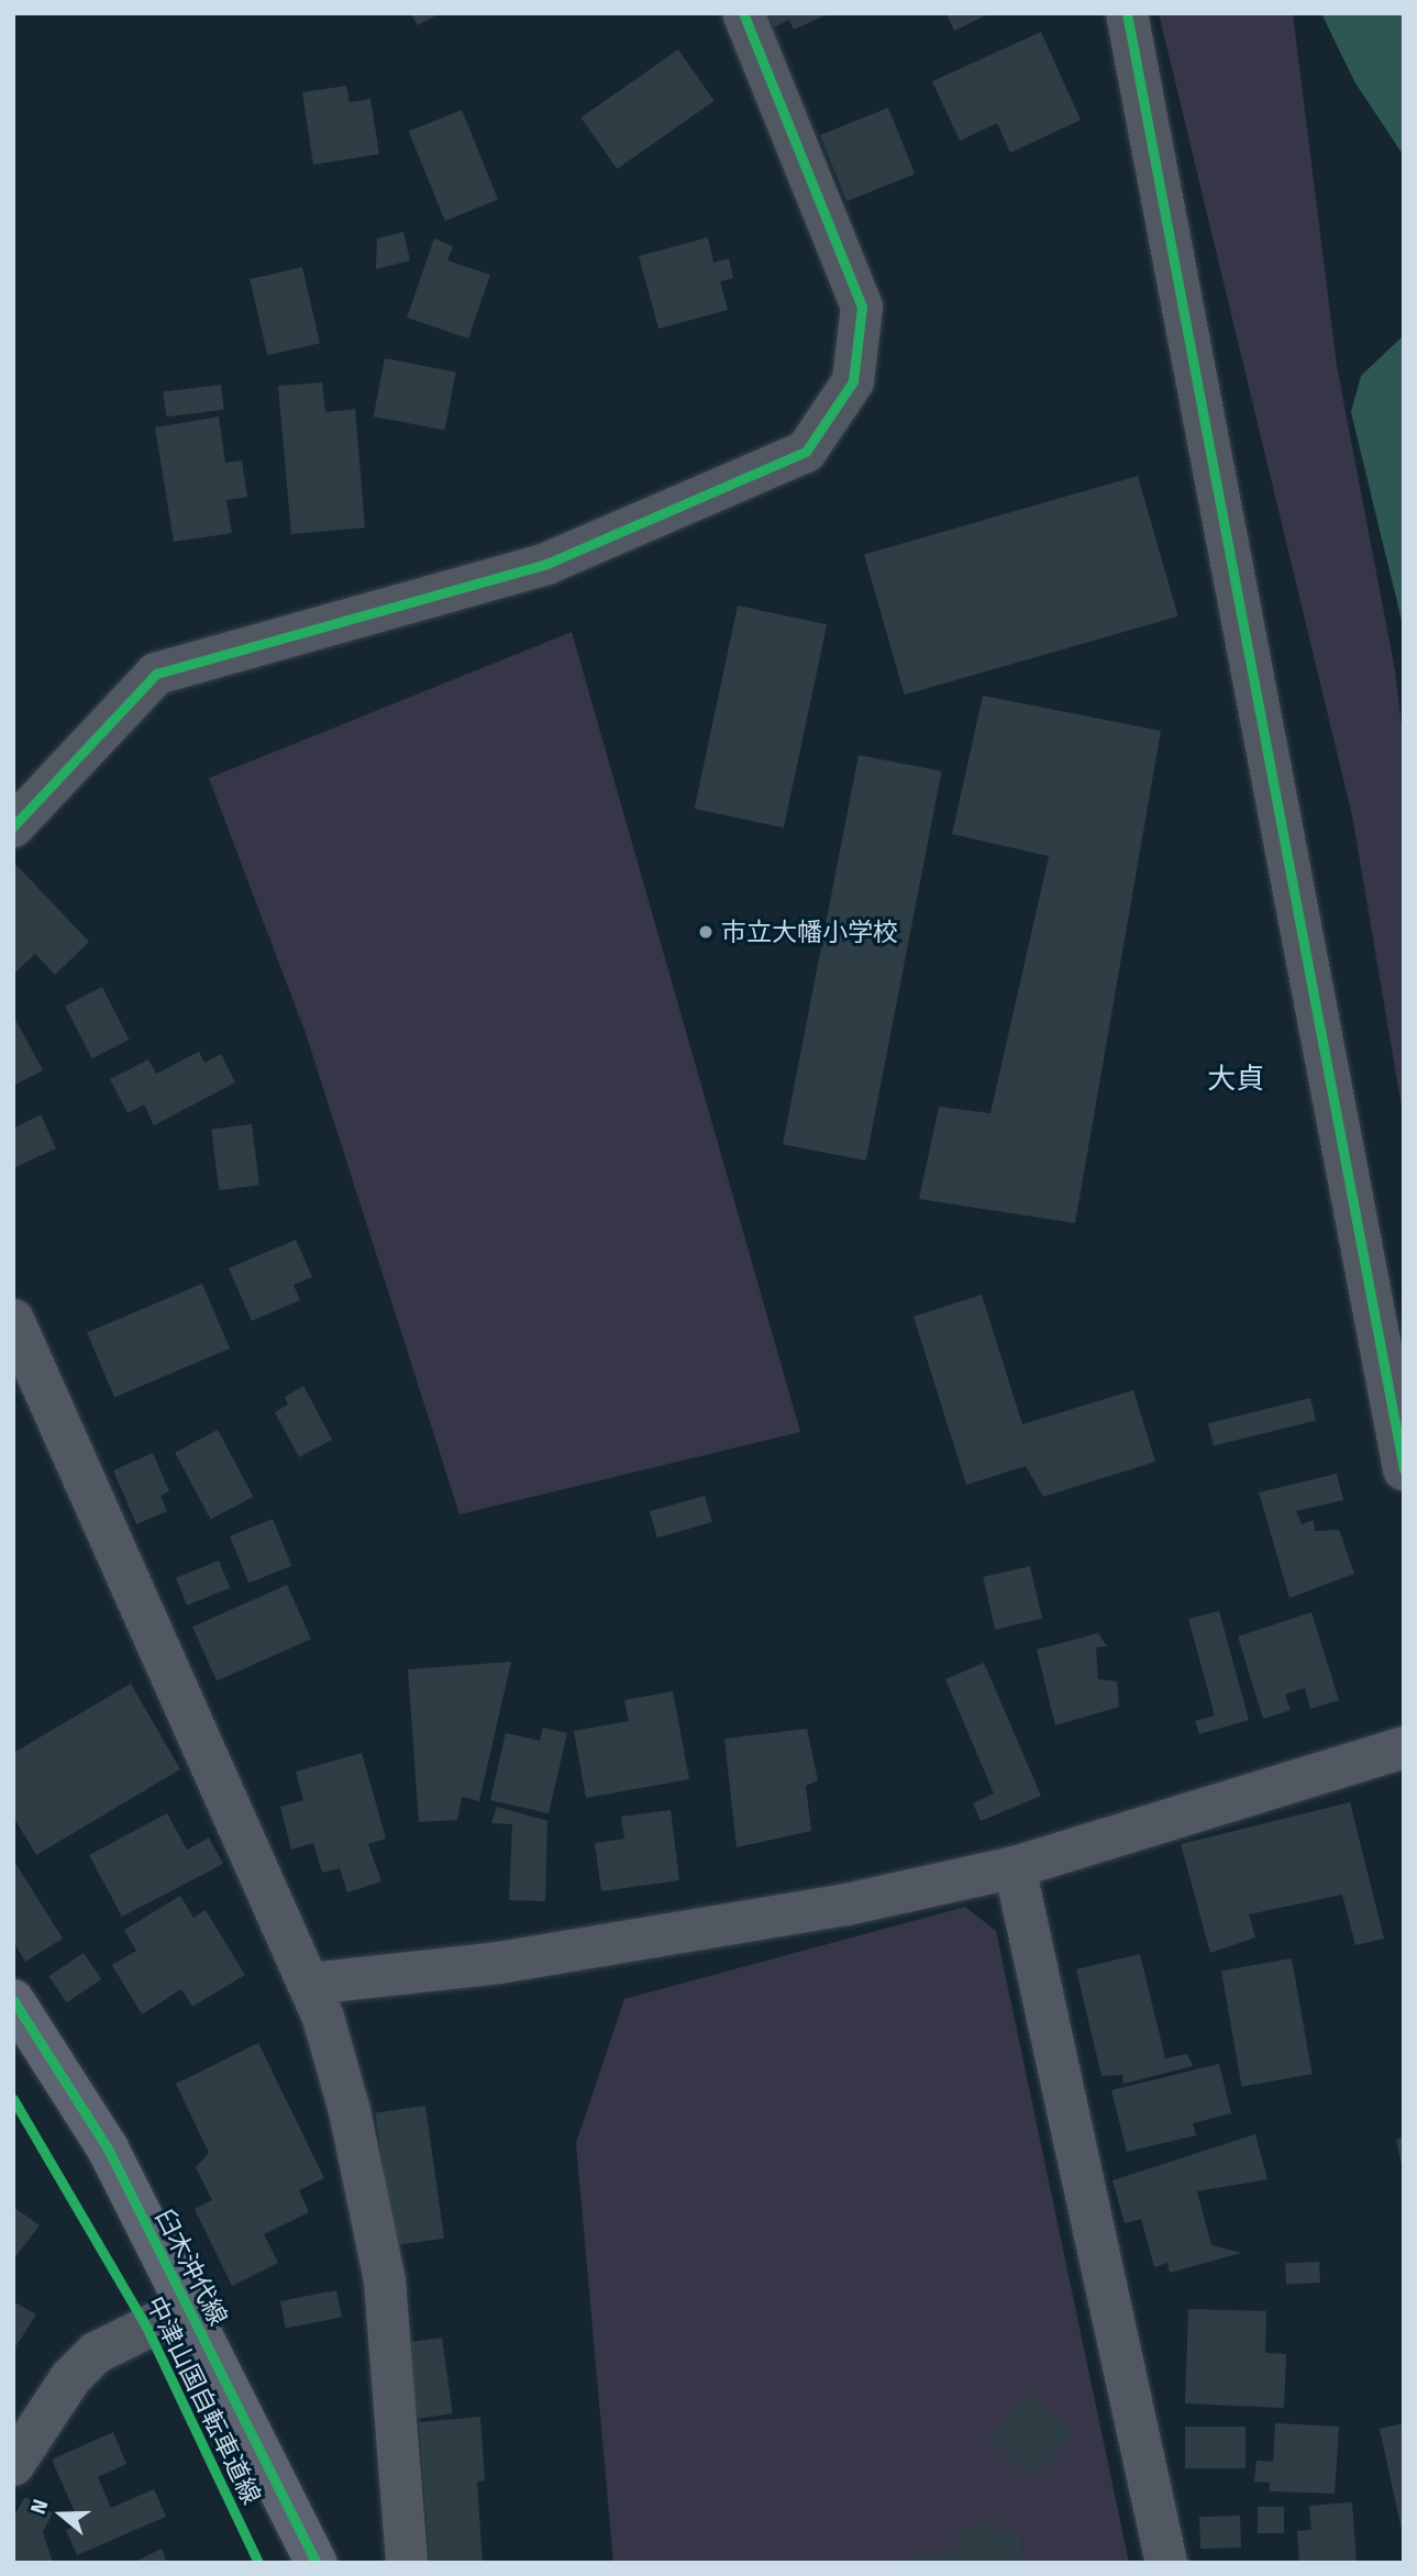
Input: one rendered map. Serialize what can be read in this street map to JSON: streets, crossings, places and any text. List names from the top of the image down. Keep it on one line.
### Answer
{"streets":{"main road":["臼木沖代線"],"cycle path":["中津山国自転車道線"]},"districts":["大貞"],"places":["市立大幡小学校"],"north":"left"}
